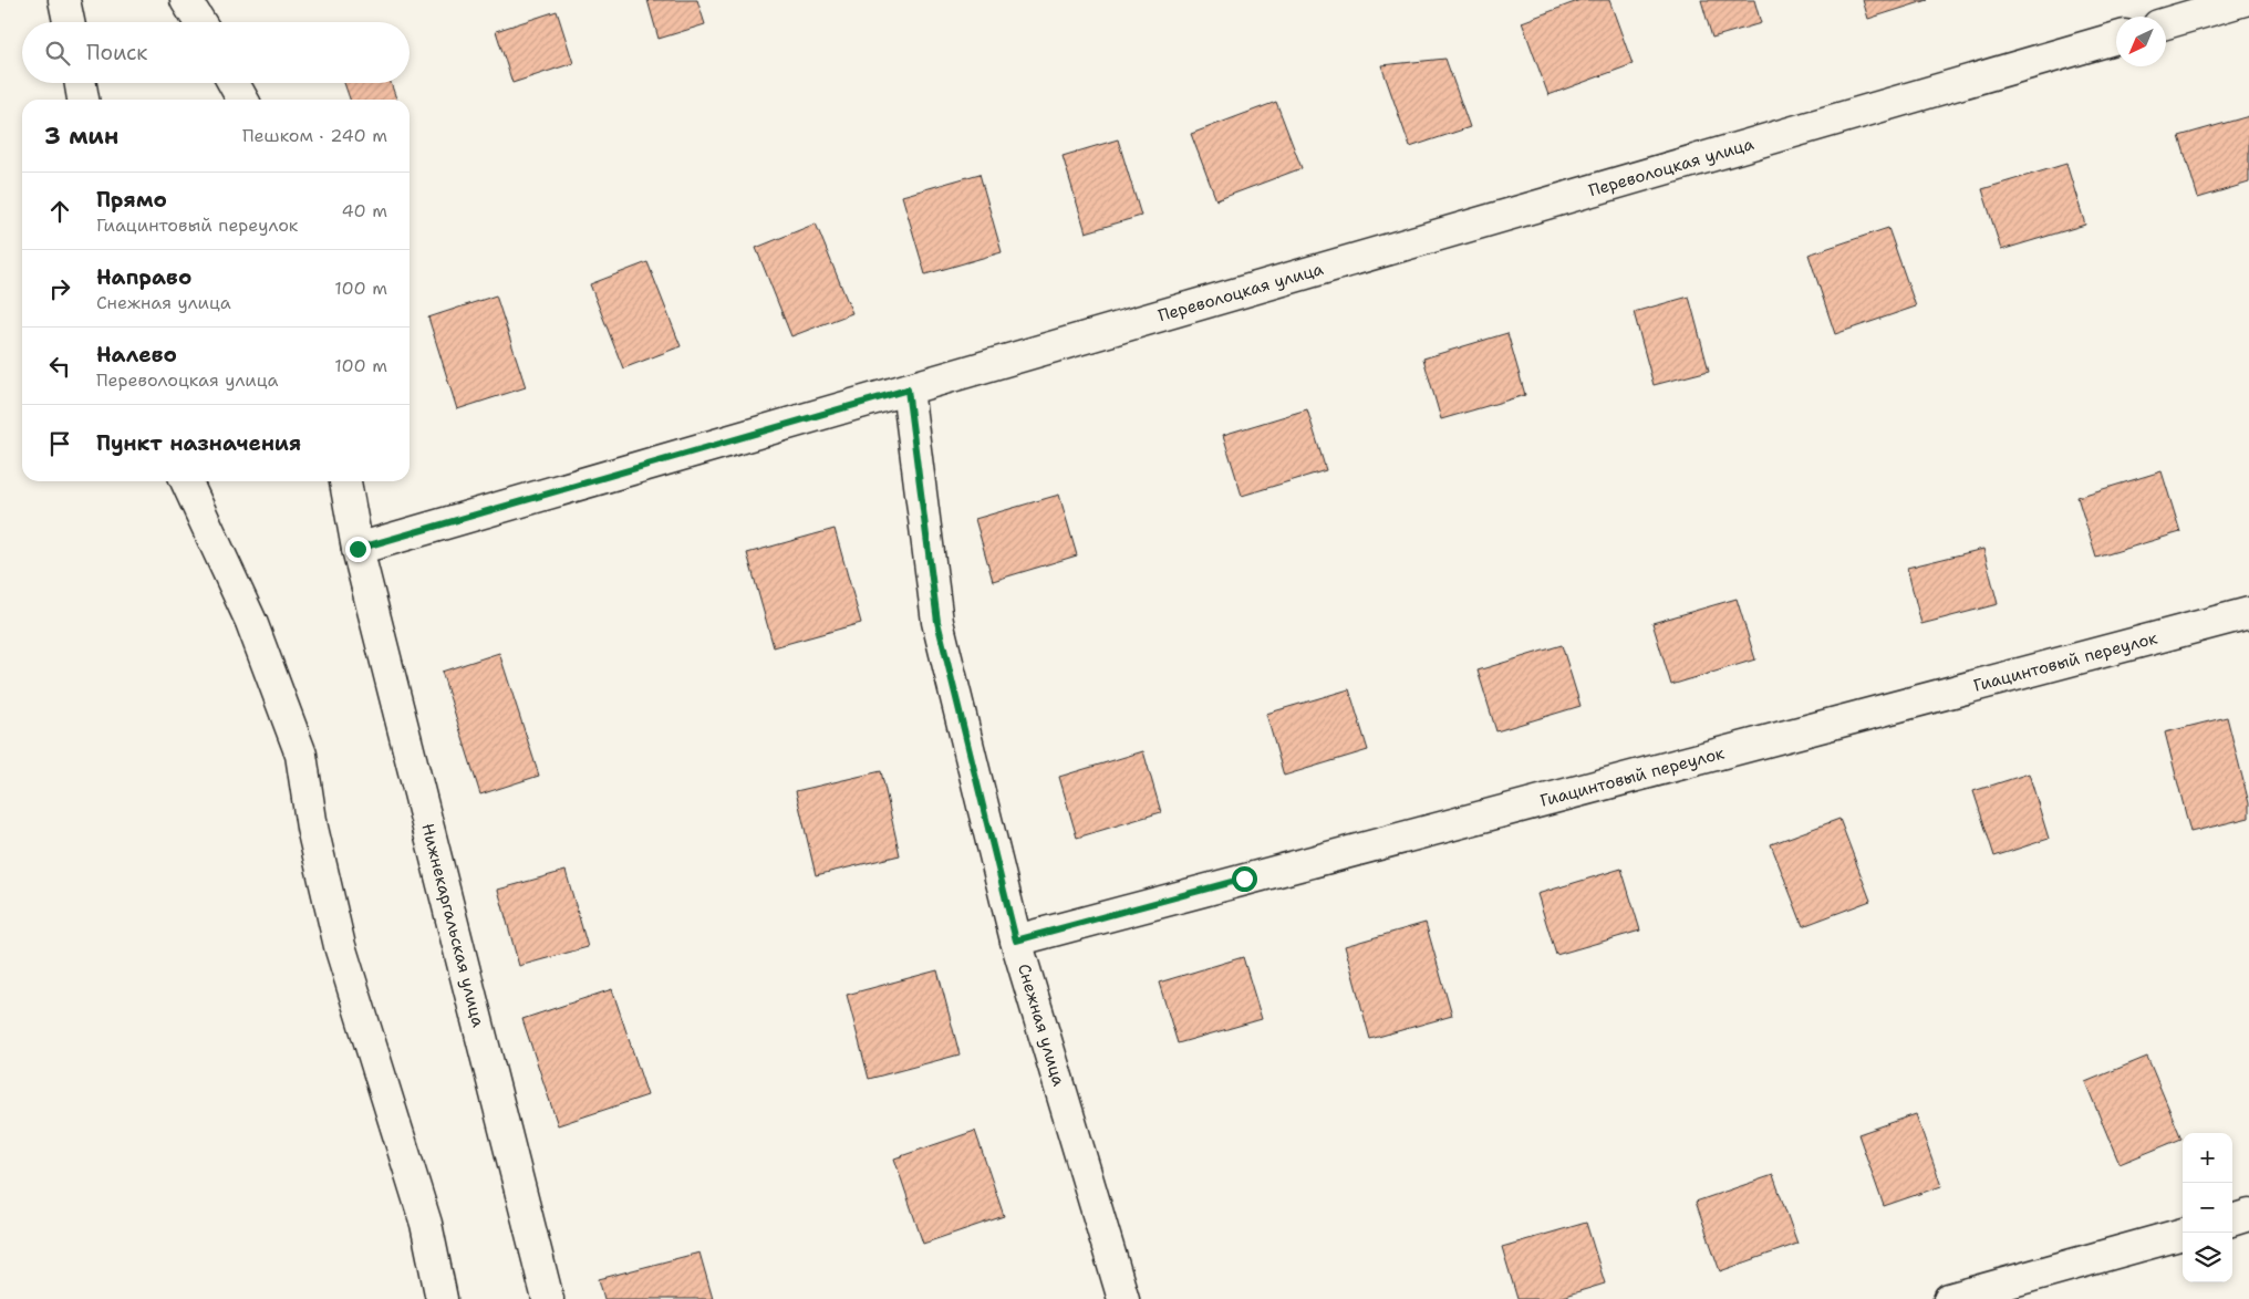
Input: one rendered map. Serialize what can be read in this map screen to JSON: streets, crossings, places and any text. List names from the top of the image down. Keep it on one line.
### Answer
{"streets":{"street":["Переволоцкая улица","Гиацинтовый переулок","Нижнекаргальская улица","Снежная улица"]},"crossings":[["Переволоцкая улица","Нижнекаргальская улица"],["Переволоцкая улица","Снежная улица"],["Гиацинтовый переулок","Снежная улица"]],"north":"bottom left","page":{"search":"Поиск","heading":["3 мин","Пешком · 240 m"],"list":[["Прямо","Гиацинтовый переулок","40 m"],["Направо","Снежная улица","100 m"],["Налево","Переволоцкая улица","100 m"],"Пункт назначения"],"map_buttons":["+","−"]}}
